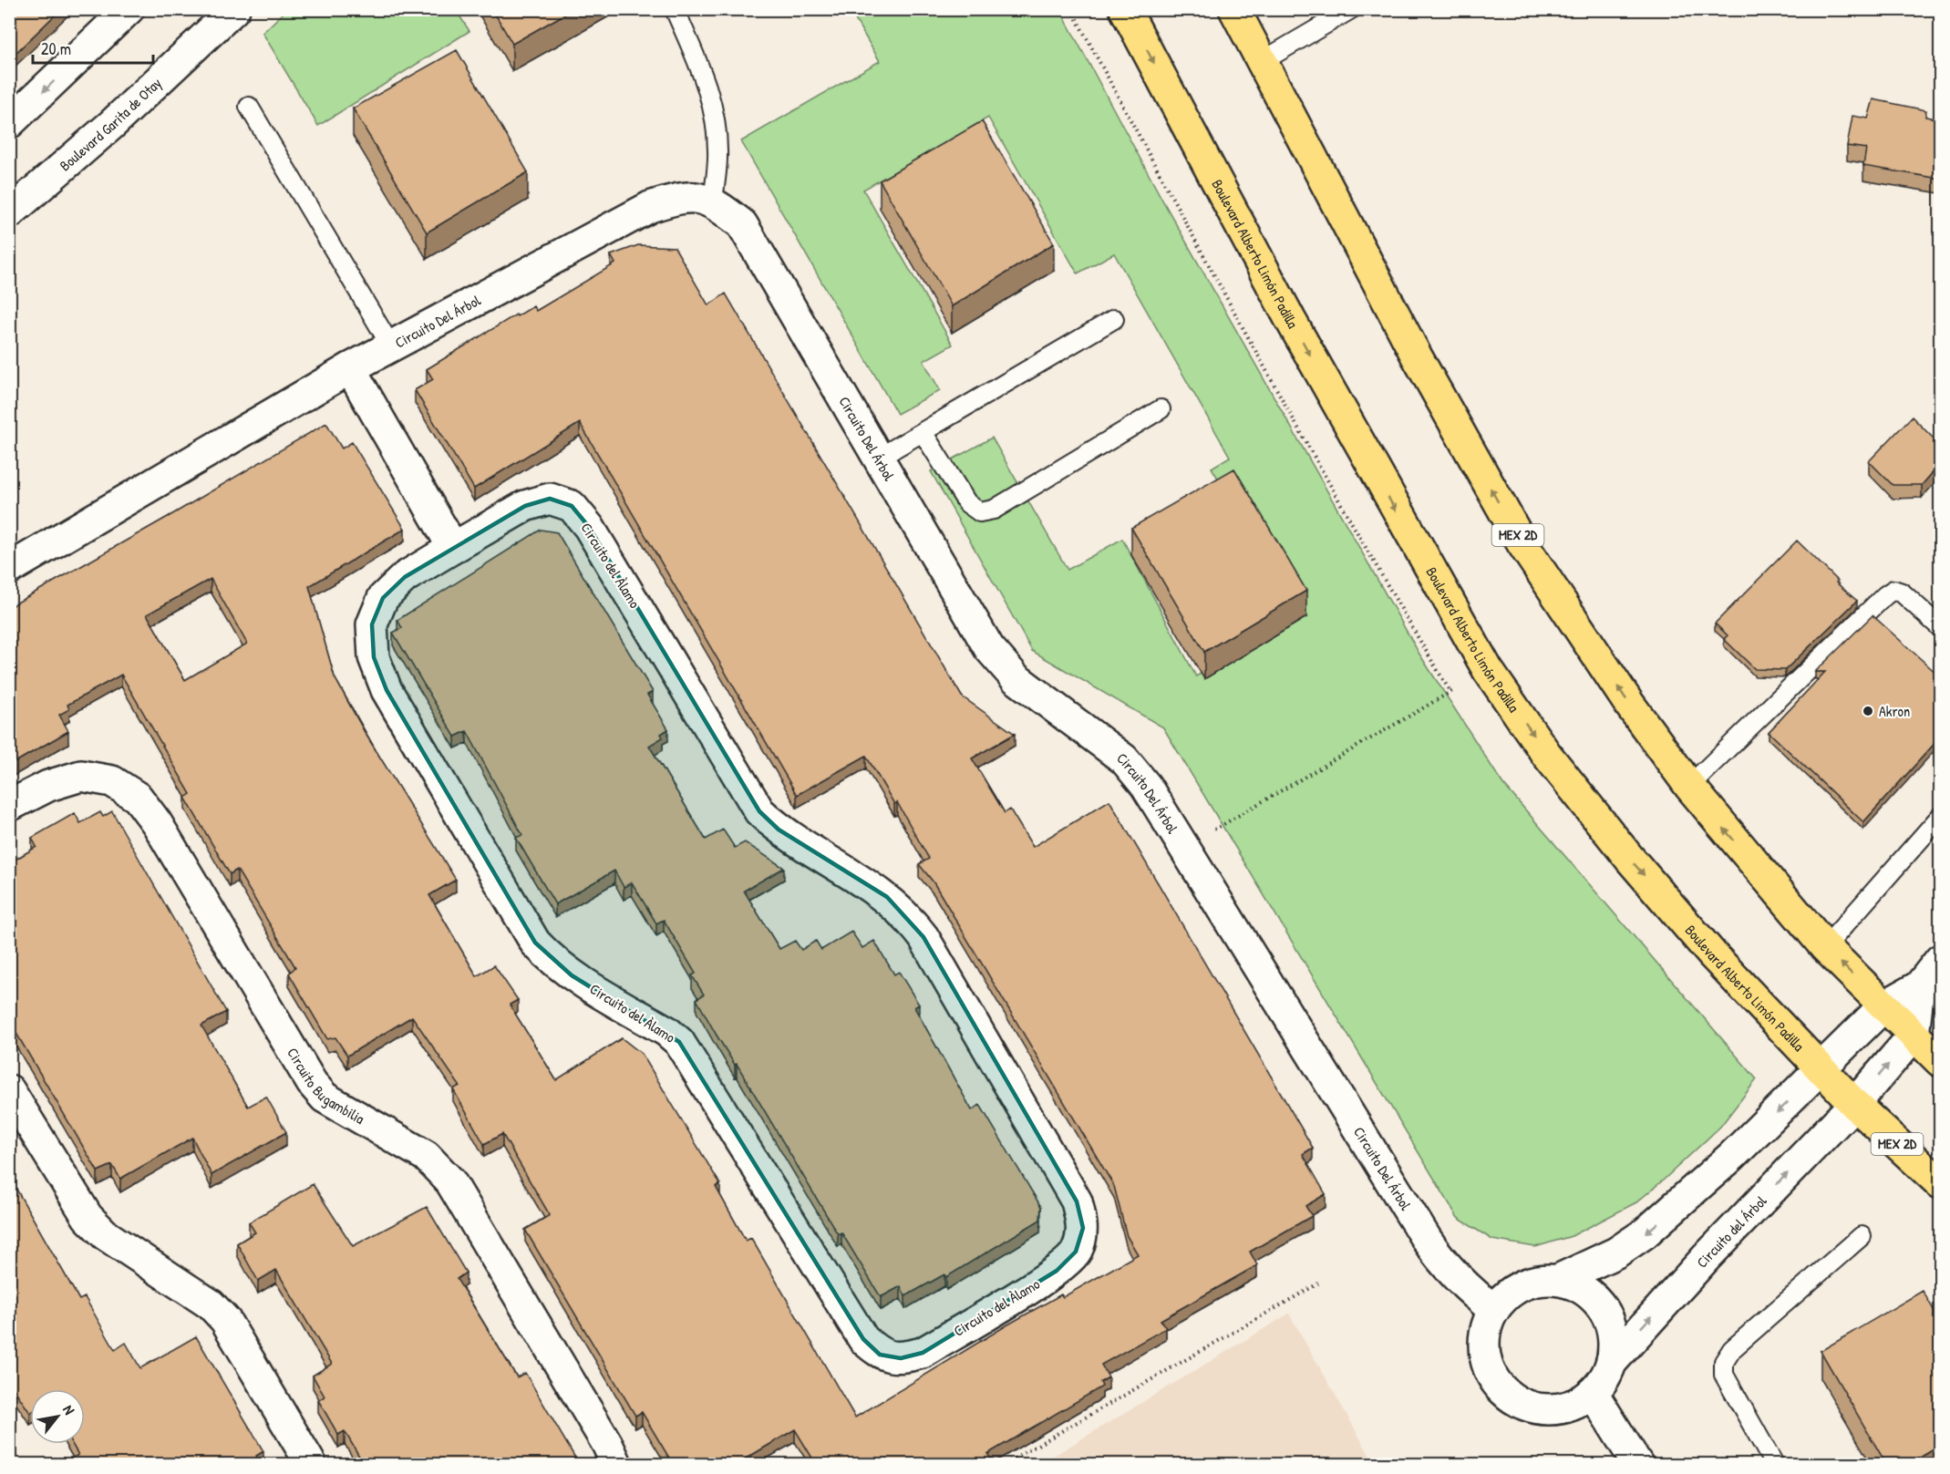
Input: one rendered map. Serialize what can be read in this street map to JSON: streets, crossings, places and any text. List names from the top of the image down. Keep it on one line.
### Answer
{"streets":{"highway":["Boulevard Alberto Limón Padilla","MEX 2D"],"street":["Boulevard Garita de Otay","Circuito Del Árbol","Circuito del Àlamo","Circuito Bugambilia","Circuito del Árbol"]},"crossings":[["Boulevard Alberto Limón Padilla","Circuito del Árbol"],["Circuito Del Árbol","Circuito del Árbol"],["MEX 2D","Circuito del Árbol"]],"places":["Akron"],"scale_bar":"20 m","north":"top right"}
